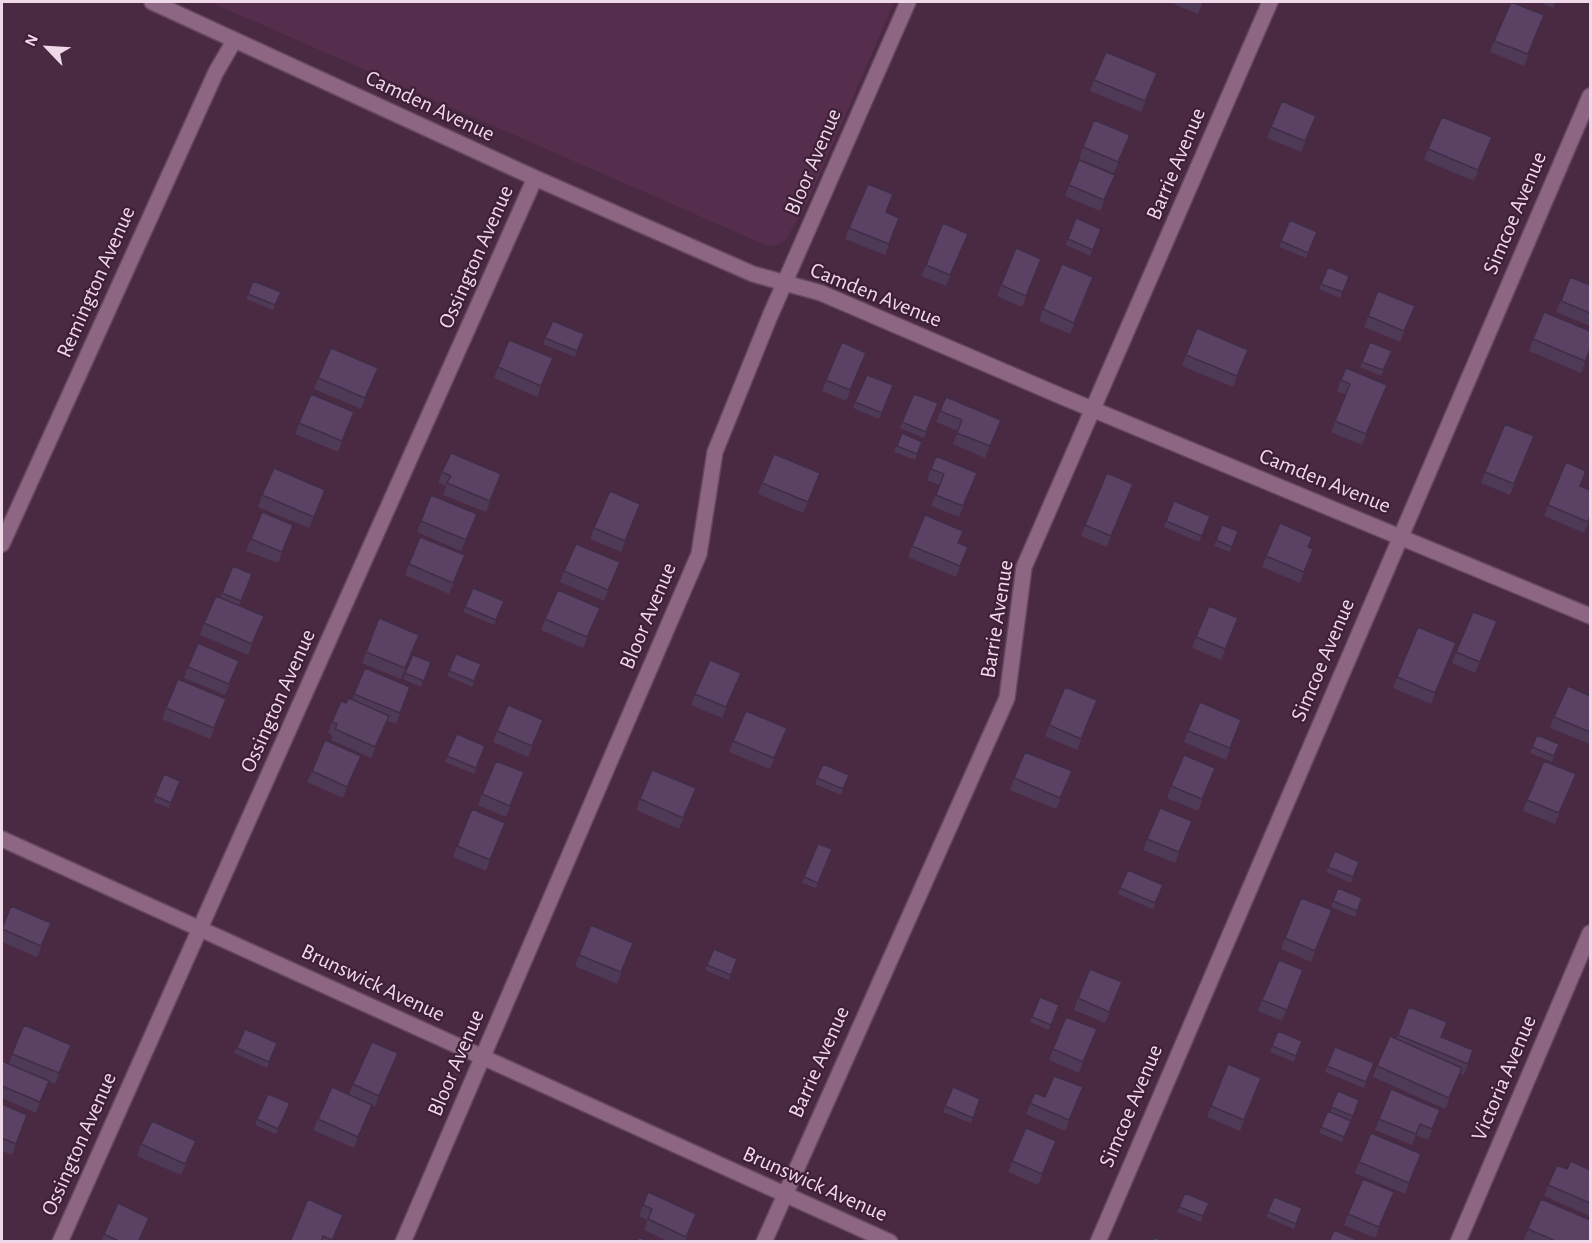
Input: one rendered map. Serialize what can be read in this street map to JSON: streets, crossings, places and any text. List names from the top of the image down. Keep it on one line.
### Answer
{"streets":{"street":["Camden Avenue","Bloor Avenue","Barrie Avenue","Simcoe Avenue","Ossington Avenue","Remington Avenue","Brunswick Avenue","Victoria Avenue"]},"crossings":[["Camden Avenue","Bloor Avenue"],["Camden Avenue","Barrie Avenue"],["Camden Avenue","Simcoe Avenue"],["Camden Avenue","Ossington Avenue"],["Camden Avenue","Remington Avenue"],["Bloor Avenue","Brunswick Avenue"],["Barrie Avenue","Brunswick Avenue"],["Ossington Avenue","Brunswick Avenue"]],"north":"top left"}
